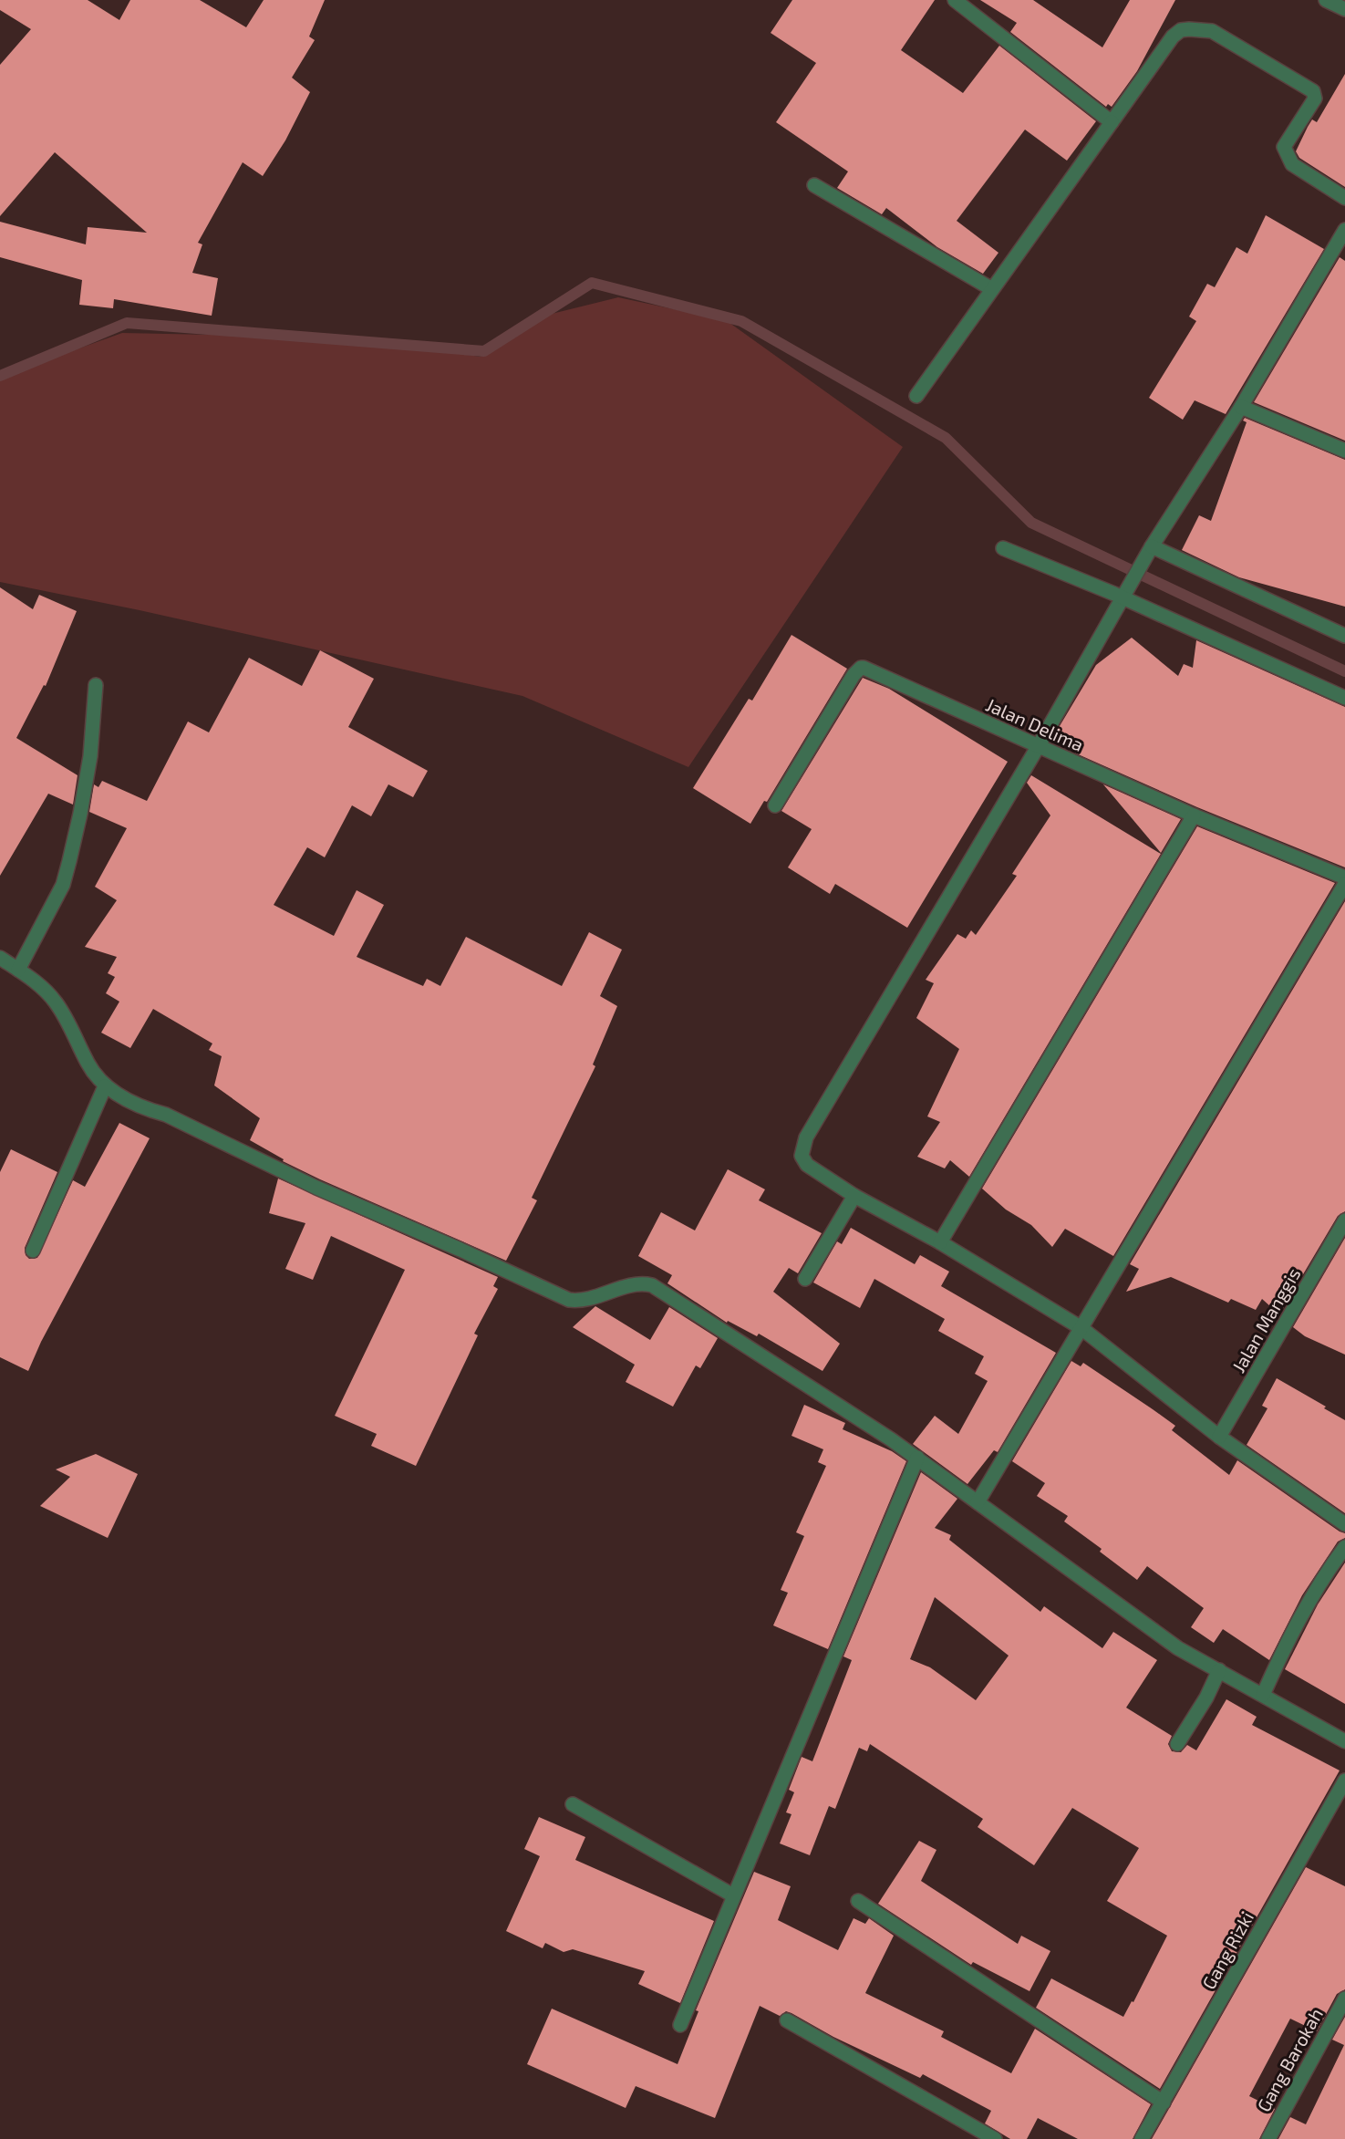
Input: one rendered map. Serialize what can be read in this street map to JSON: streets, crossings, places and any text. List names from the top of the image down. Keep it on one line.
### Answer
{"streets":{"street":["Jalan Delima","Jalan Manggis","Gang Rizki","Gang Barokah"]}}
